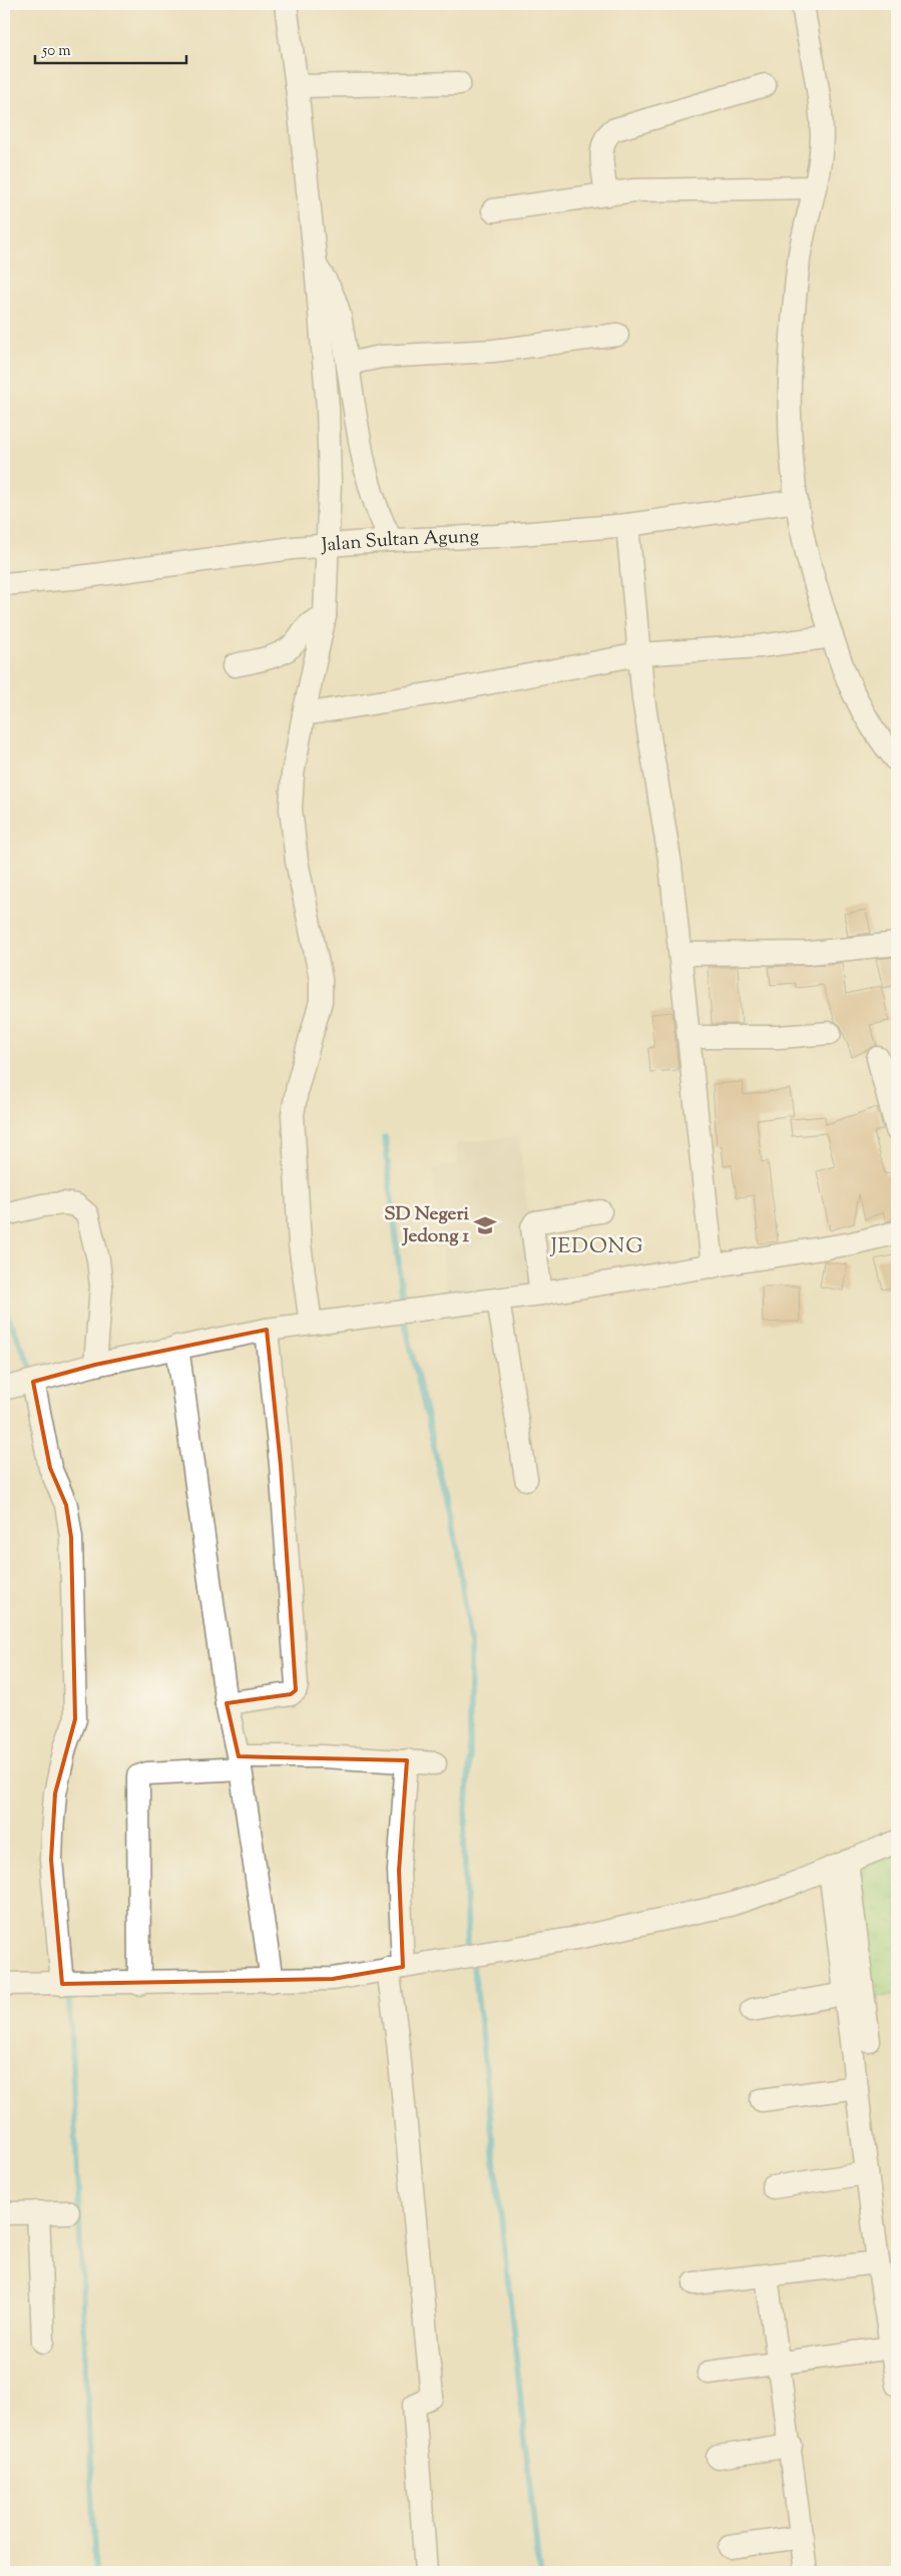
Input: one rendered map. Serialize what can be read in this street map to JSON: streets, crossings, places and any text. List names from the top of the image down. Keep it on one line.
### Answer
{"streets":{"street":["Jalan Sultan Agung"]},"districts":["JEDONG"],"places":{"school or university":["SD Negeri Jedong 1"]},"scale_bar":"50 m"}
